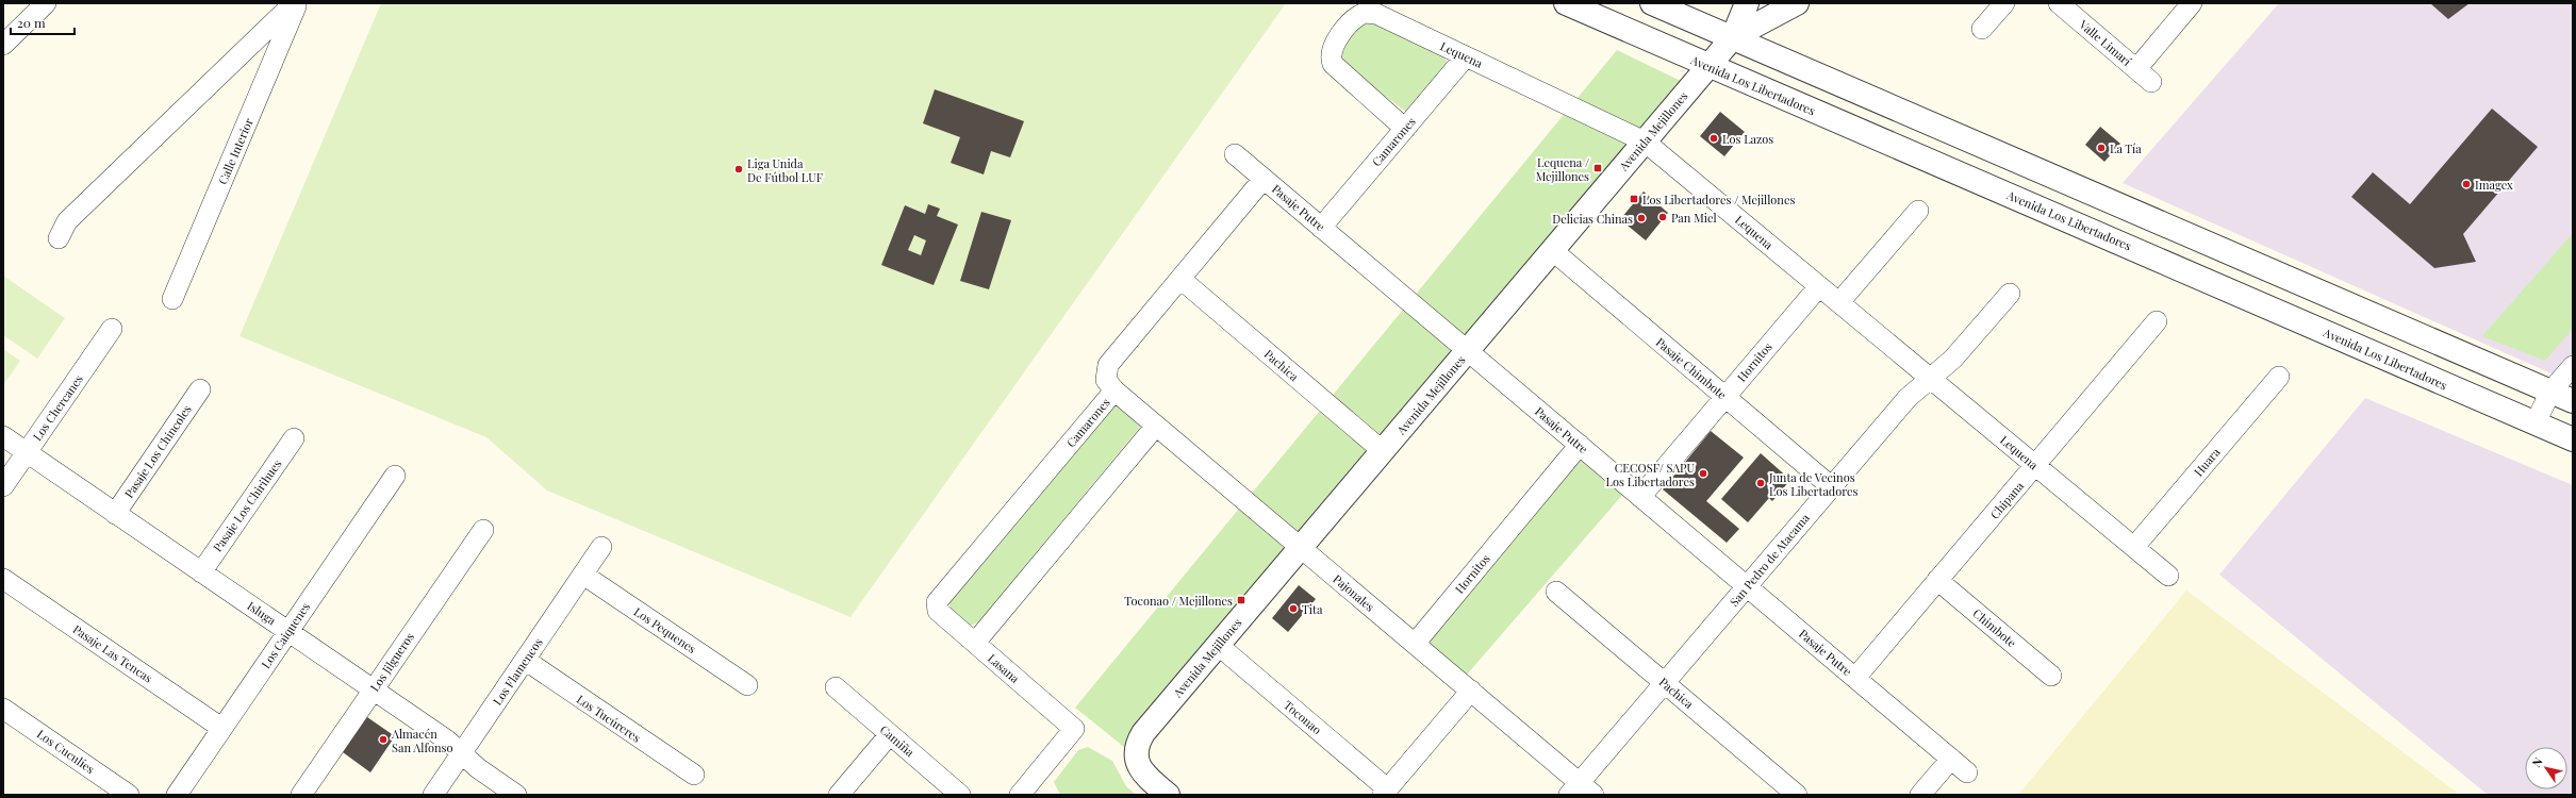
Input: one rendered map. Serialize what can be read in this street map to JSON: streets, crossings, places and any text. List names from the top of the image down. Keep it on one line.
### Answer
{"streets":{"street":["Valle Limarí","Lequena","Avenida Los Libertadores","Avenida Mejillones","Camarones","Calle Interior","Pasaje Putre","Hornitos","Pachica","Pasaje Chimbote","Los Chercanes","Pasaje Los Chincoles","Huara","Chipana","Pasaje Los Chirihues","San Pedro de Atacama","Pajonales","Isluga","Chimbote","Los Pequenes","Los Caiquenes","Pasaje Las Tencas","Los Jilgueros","Lasana","Los Flamencos","Toconao","Los Tucúreres","Camiña","Los Cuculíes"]},"crossings":[["Lequena","Avenida Mejillones"],["Lequena","Camarones"],["Lequena","Hornitos"],["Lequena","Huara"],["Lequena","Chipana"],["Lequena","San Pedro de Atacama"],["Avenida Los Libertadores","Avenida Mejillones"],["Avenida Mejillones","Pasaje Putre"],["Avenida Mejillones","Pachica"],["Avenida Mejillones","Pasaje Chimbote"],["Avenida Mejillones","Pajonales"],["Avenida Mejillones","Toconao"],["Camarones","Pasaje Putre"],["Camarones","Pachica"],["Camarones","Pajonales"],["Camarones","Lasana"],["Pasaje Putre","Hornitos"],["Pasaje Putre","Chipana"],["Pasaje Putre","San Pedro de Atacama"],["Hornitos","Pasaje Chimbote"],["Hornitos","Pajonales"],["Pachica","San Pedro de Atacama"],["Pasaje Chimbote","San Pedro de Atacama"],["Los Chercanes","Isluga"],["Pasaje Los Chincoles","Isluga"],["Chipana","Chimbote"],["Pasaje Los Chirihues","Isluga"],["San Pedro de Atacama","Pajonales"],["Isluga","Los Caiquenes"],["Isluga","Los Jilgueros"],["Isluga","Los Flamencos"],["Los Pequenes","Los Flamencos"],["Los Caiquenes","Pasaje Las Tencas"],["Los Flamencos","Los Tucúreres"]],"places":{"other":["Los Lazos","La Tía","Liga Unida De Fútbol LUF","Imagex","Pan Miel","Delicias Chinas","CECOSF/ SAPU Los Libertadores","Junta de Vecinos Los Libertadores","Tita","Almacén San Alfonso"],"transit":["Lequena / Mejillones","Los Libertadores / Mejillones","Toconao / Mejillones"]},"scale_bar":"20 m","north":"top left"}
